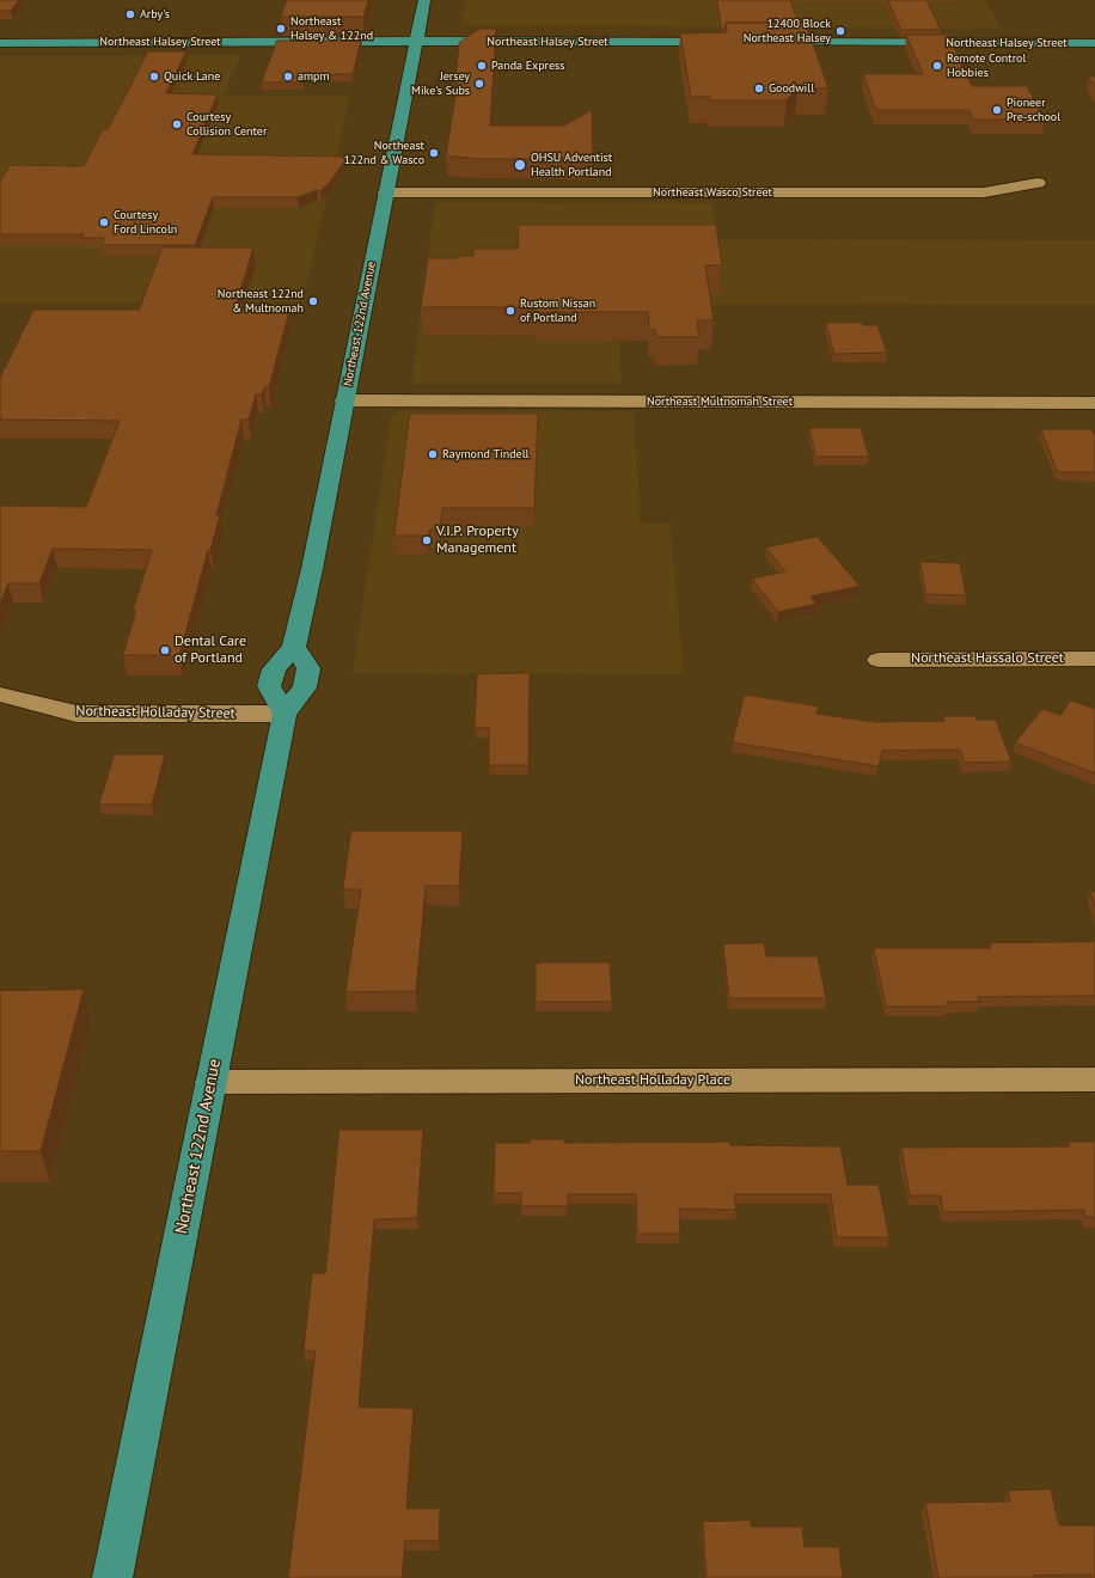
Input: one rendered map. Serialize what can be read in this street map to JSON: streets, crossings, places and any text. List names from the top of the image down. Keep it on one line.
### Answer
{"streets":{"main road":["Northeast Halsey Street","Northeast 122nd Avenue"],"street":["Northeast Wasco Street","Northeast Multnomah Street","Northeast Hassalo Street","Northeast Holladay Street","Northeast Holladay Place"]},"crossings":[["Northeast Halsey Street","Northeast 122nd Avenue"],["Northeast Wasco Street","Northeast 122nd Avenue"],["Northeast 122nd Avenue","Northeast Multnomah Street"],["Northeast 122nd Avenue","Northeast Holladay Street"],["Northeast 122nd Avenue","Northeast Holladay Place"]],"places":["Arby's","Northeast Halsey & 122nd","12400 Block Northeast Halsey","Panda Express","Remote Control Hobbies","Quick Lane","ampm","Jersey Mike's Subs","Goodwill","Pioneer Pre-school","Courtesy Collision Center","Northeast 122nd & Wasco","OHSU Adventist Health Portland","Courtesy Ford Lincoln","Northeast 122nd & Multnomah","Rustom Nissan of Portland","Raymond Tindell","V.I.P. Property Management","Dental Care of Portland"]}
